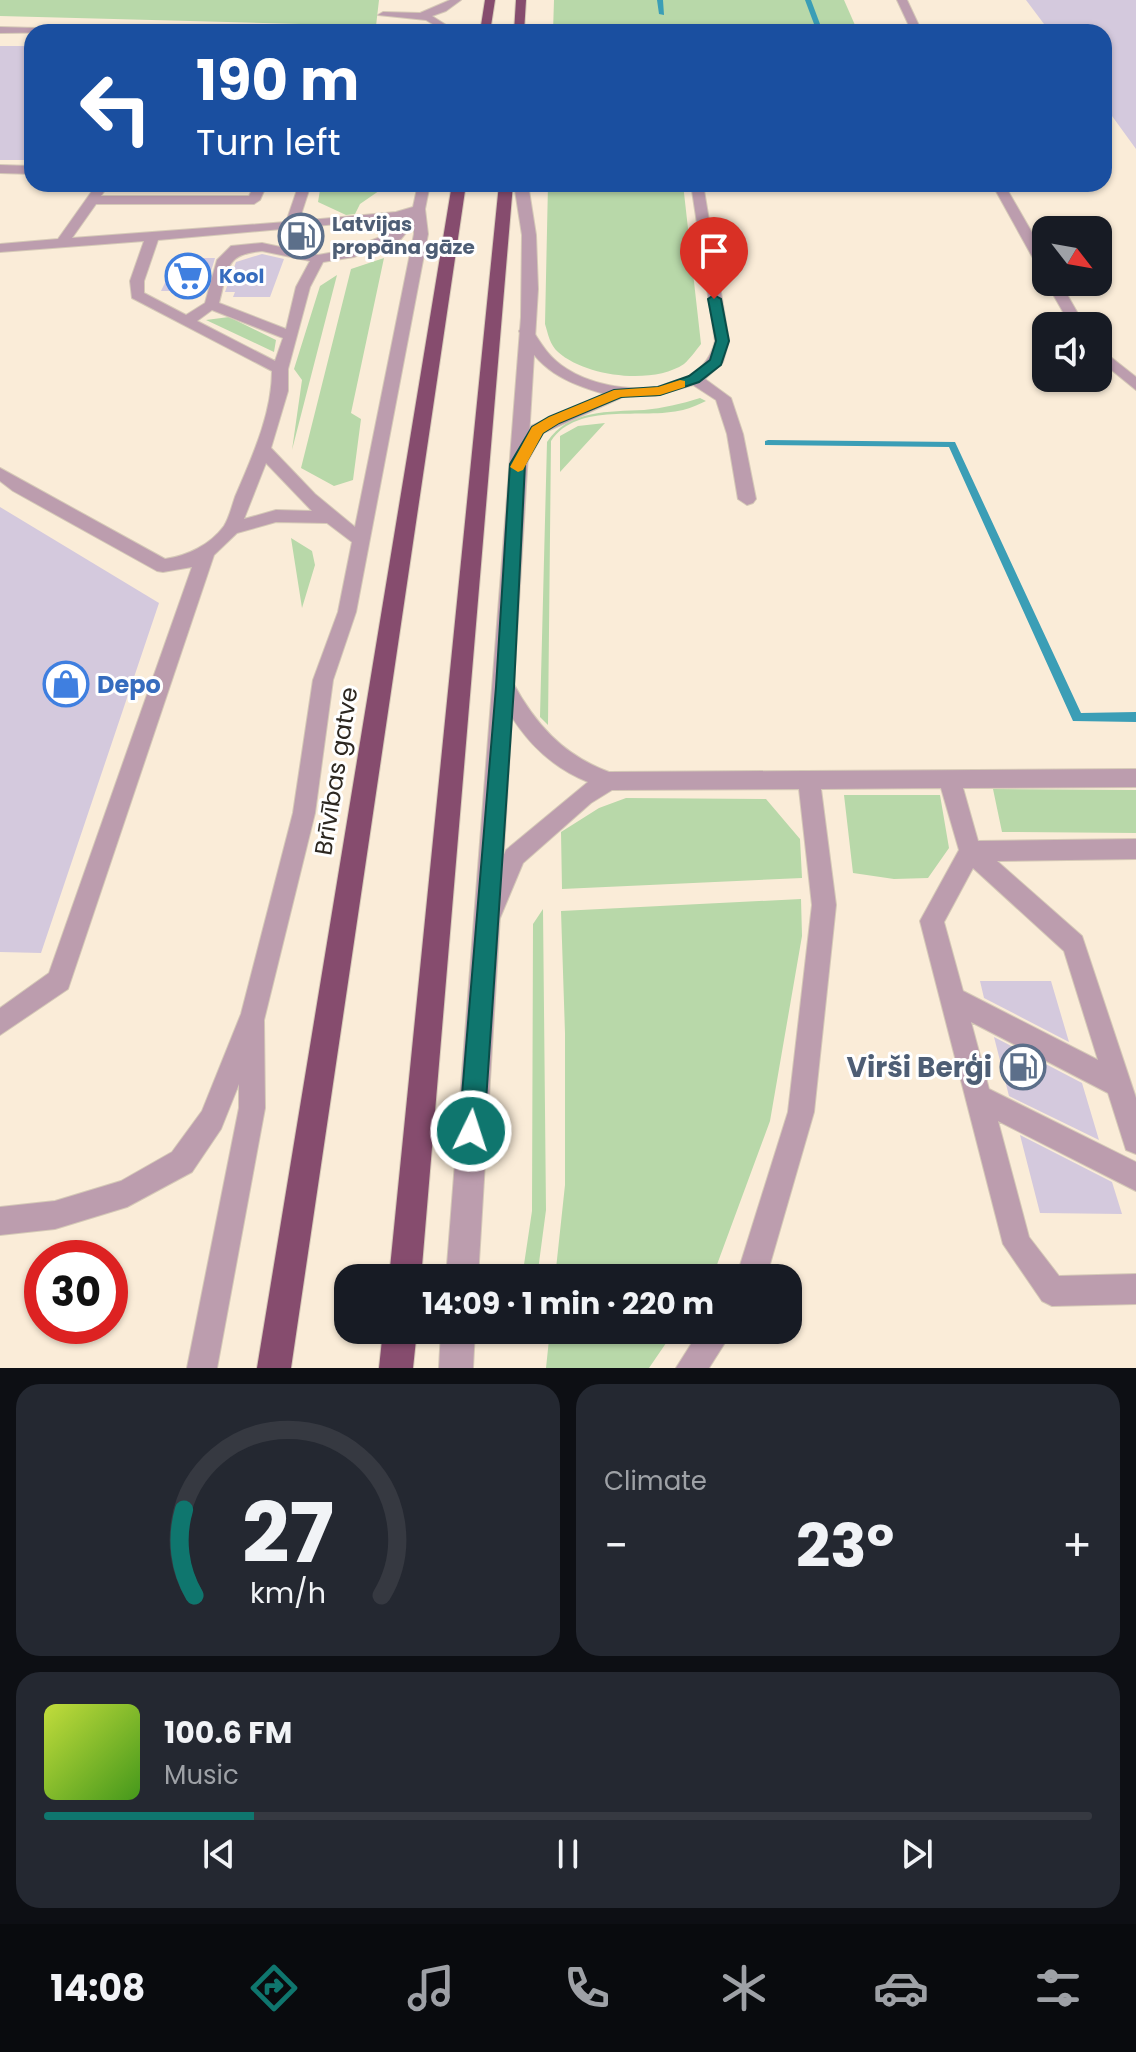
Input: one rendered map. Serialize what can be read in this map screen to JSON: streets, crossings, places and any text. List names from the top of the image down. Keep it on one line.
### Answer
{"streets":{"highway":["Brīvības gatve"]},"places":{"fuel station":["Latvijas propāna gāze","Virši Berģi"],"supermarket":["Kool"],"shop":["Depo"]},"north":"bottom right","page":{"turn":["190 m","Turn left"],"limit":"30","trip":"14:09 · 1 min · 220 m","tile":"Climate","heat":["−","23°","+"],"song":["100.6 FM","Music"],"tabs":"14:08","gauge":["27","km/h"]}}
